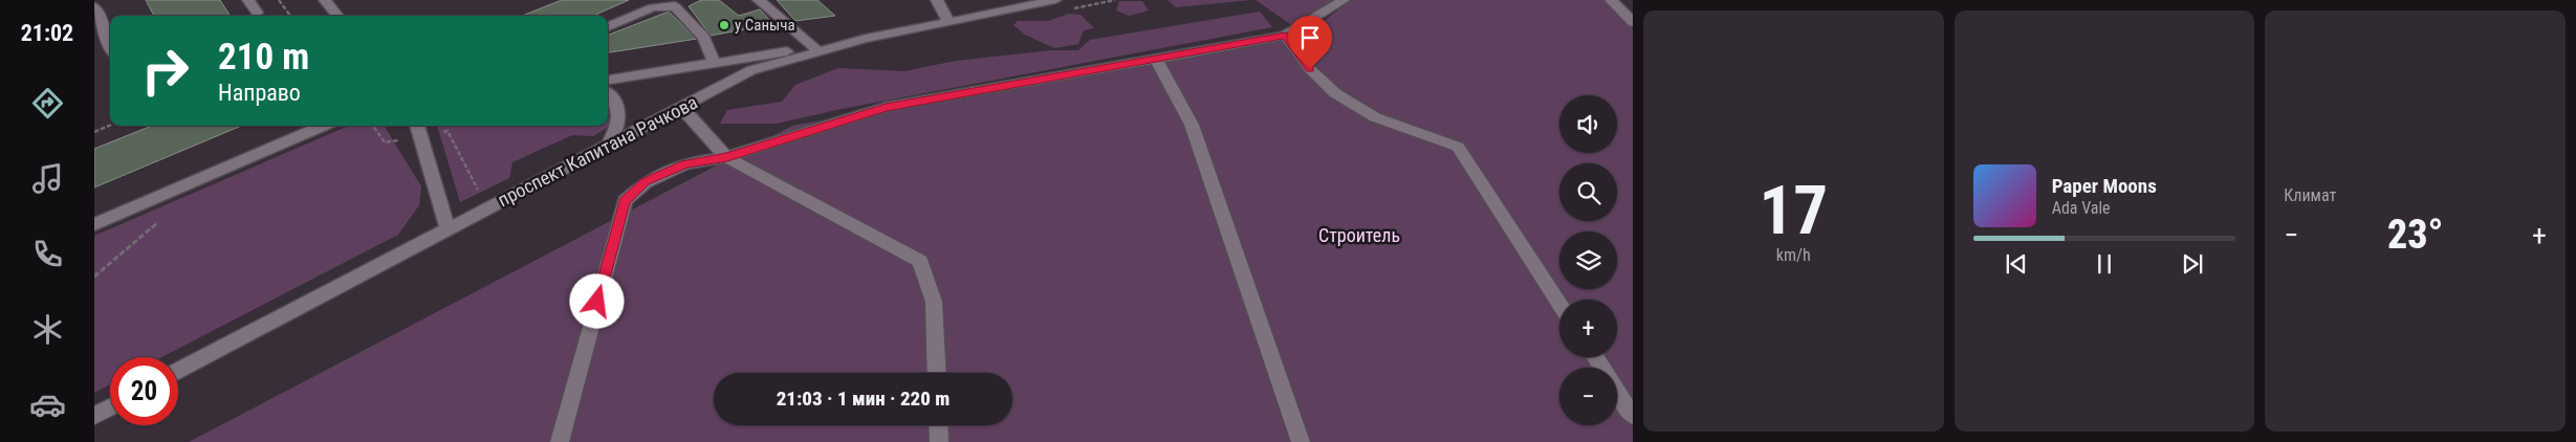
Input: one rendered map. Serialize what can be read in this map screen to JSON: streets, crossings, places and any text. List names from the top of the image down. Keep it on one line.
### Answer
{"streets":{"street":["проспект Капитана Рачкова"]},"parks":["Строитель"],"places":["у Саныча"],"page":{"tabs":"21:02","tile":[["17","km/h"],"Климат"],"turn":["210 m","Направо"],"map_buttons":["+","−"],"song":["Paper Moons","Ada Vale"],"heat":["−","23°","+"],"limit":"20","trip":"21:03 · 1 мин · 220 m"}}
